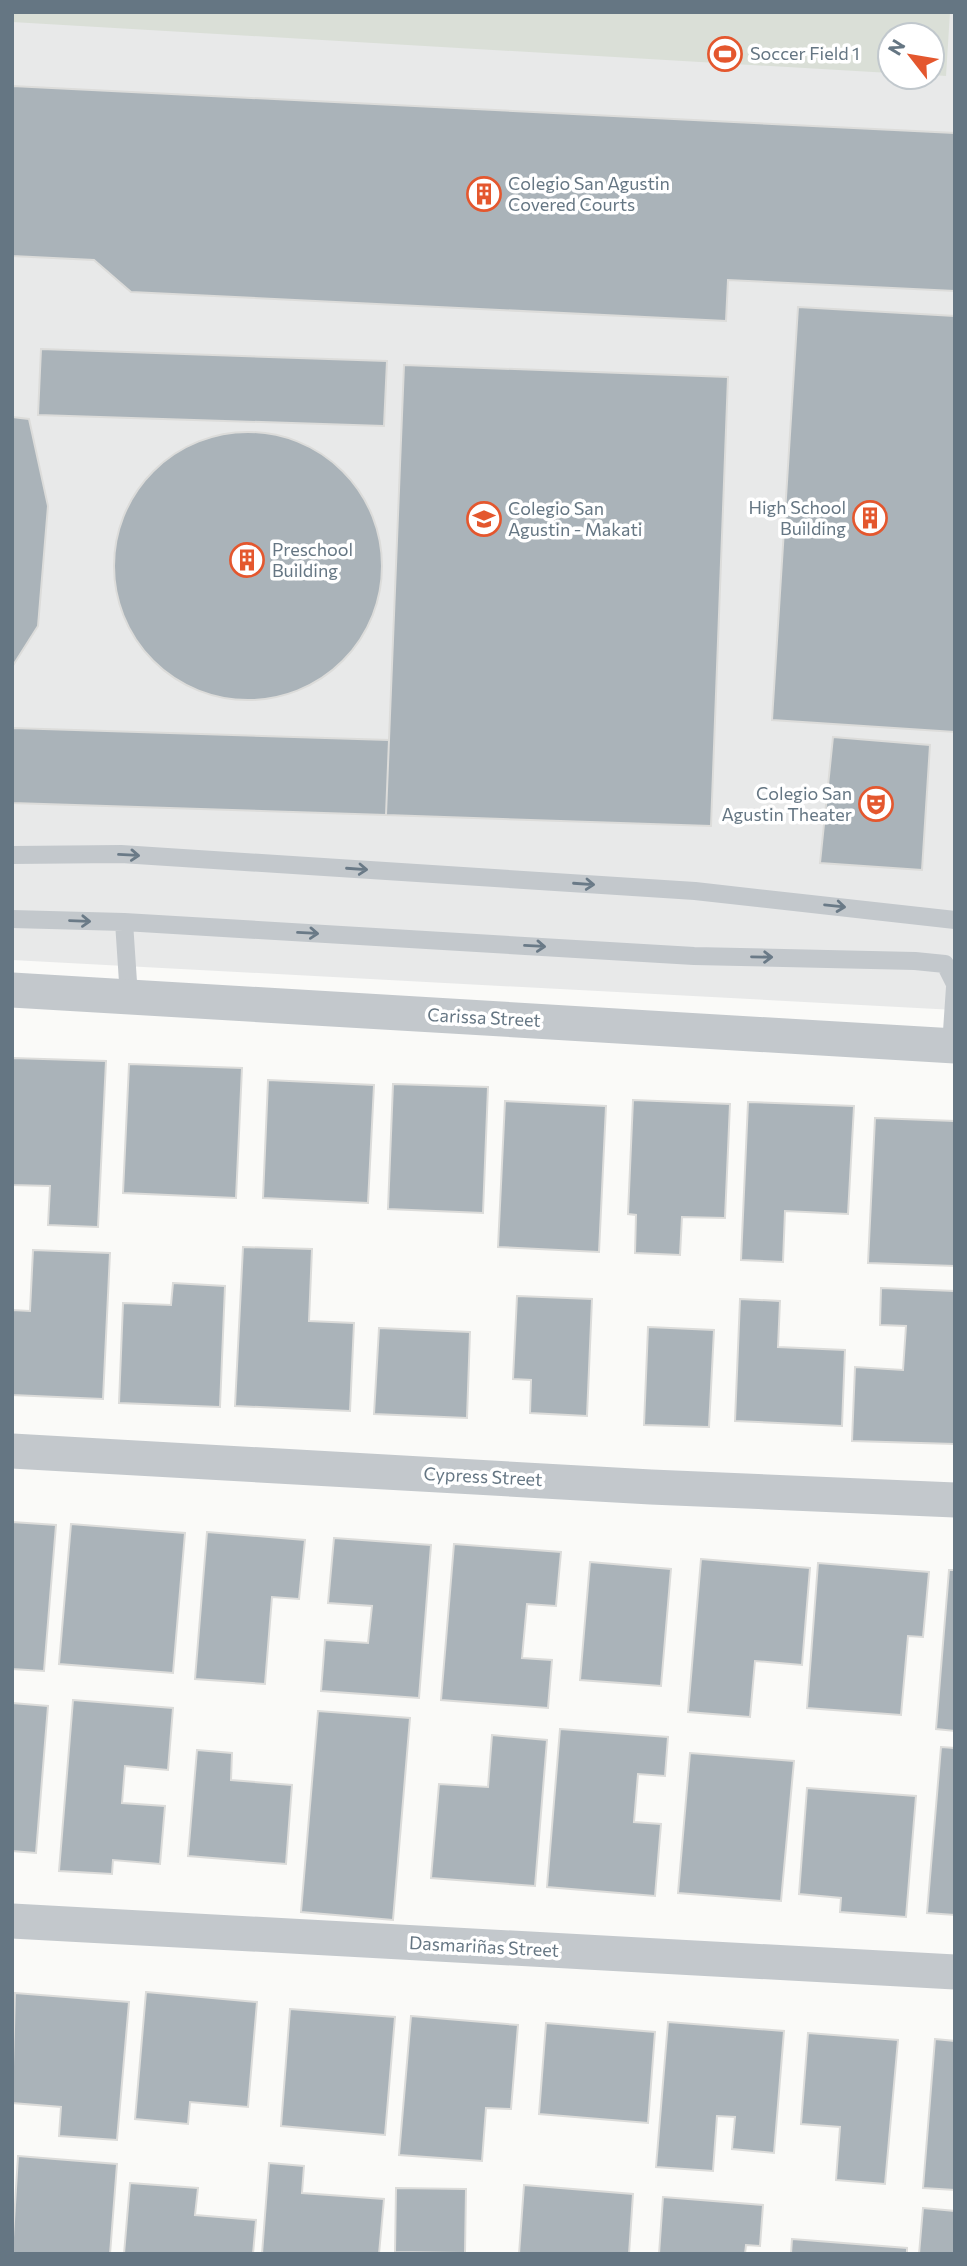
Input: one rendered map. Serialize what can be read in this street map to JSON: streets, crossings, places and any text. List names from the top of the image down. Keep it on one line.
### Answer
{"streets":{"street":["Carissa Street","Cypress Street","Dasmariñas Street"]},"places":{"sports":["Soccer Field 1"],"building":["Colegio San Agustin Covered Courts","High School Building","Preschool Building"],"school or university":["Colegio San Agustin - Makati"],"theatre":["Colegio San Agustin Theater"]},"north":"top left"}
